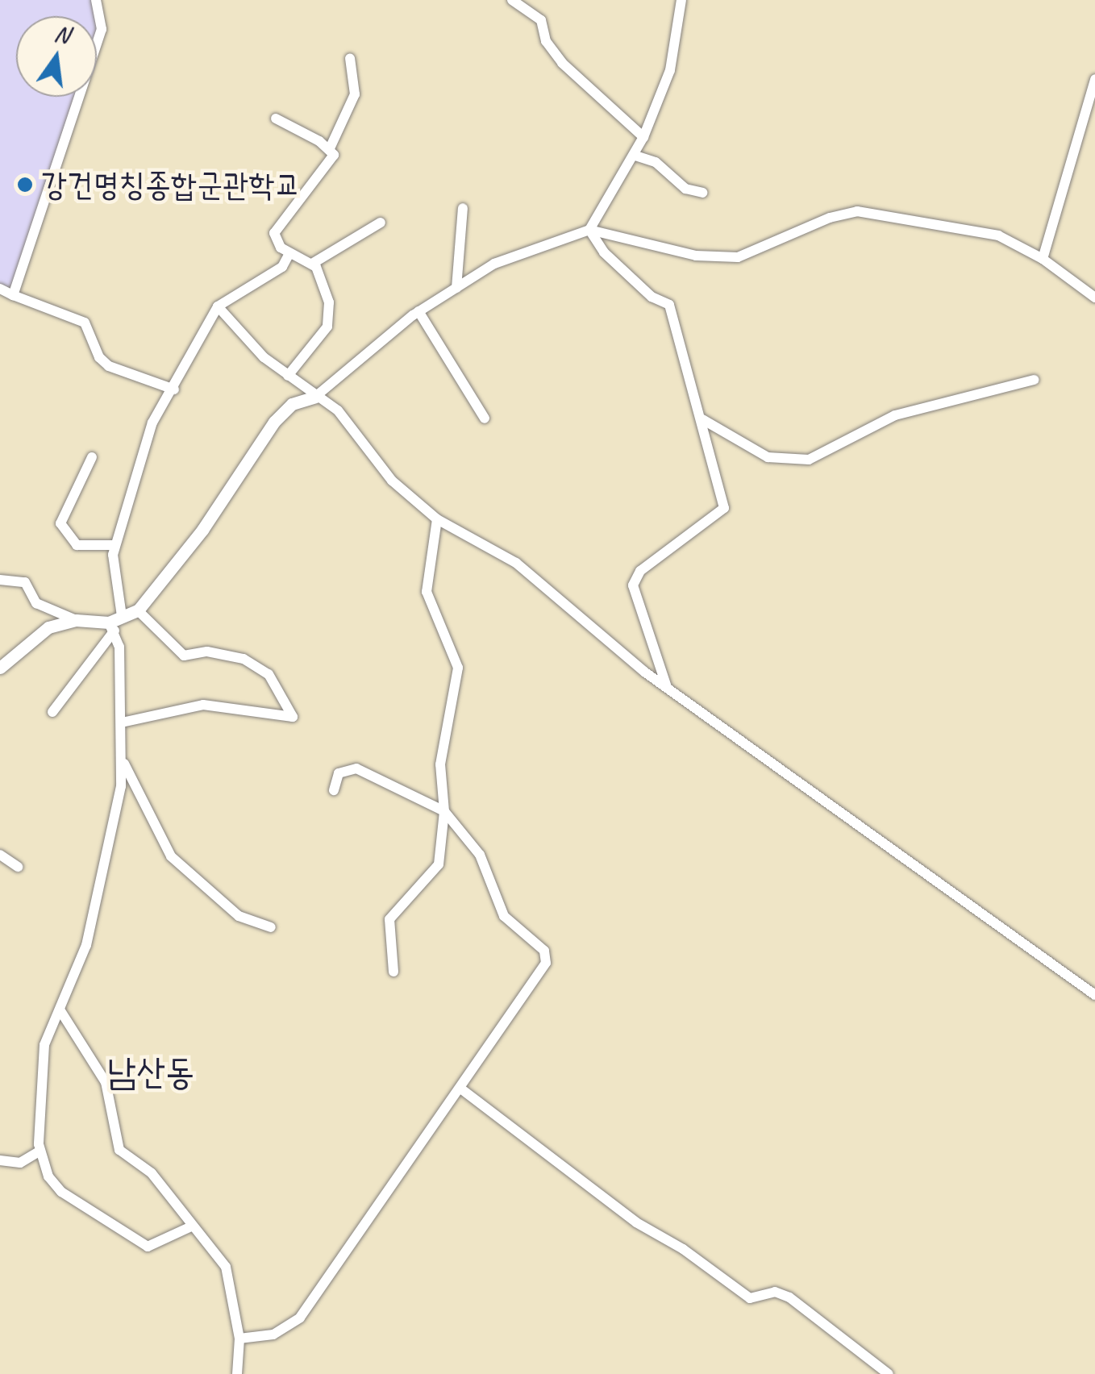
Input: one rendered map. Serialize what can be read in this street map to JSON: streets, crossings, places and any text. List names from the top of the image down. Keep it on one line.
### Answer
{"districts":["남산동"],"places":["강건명칭종합군관학교"],"north":"top"}
